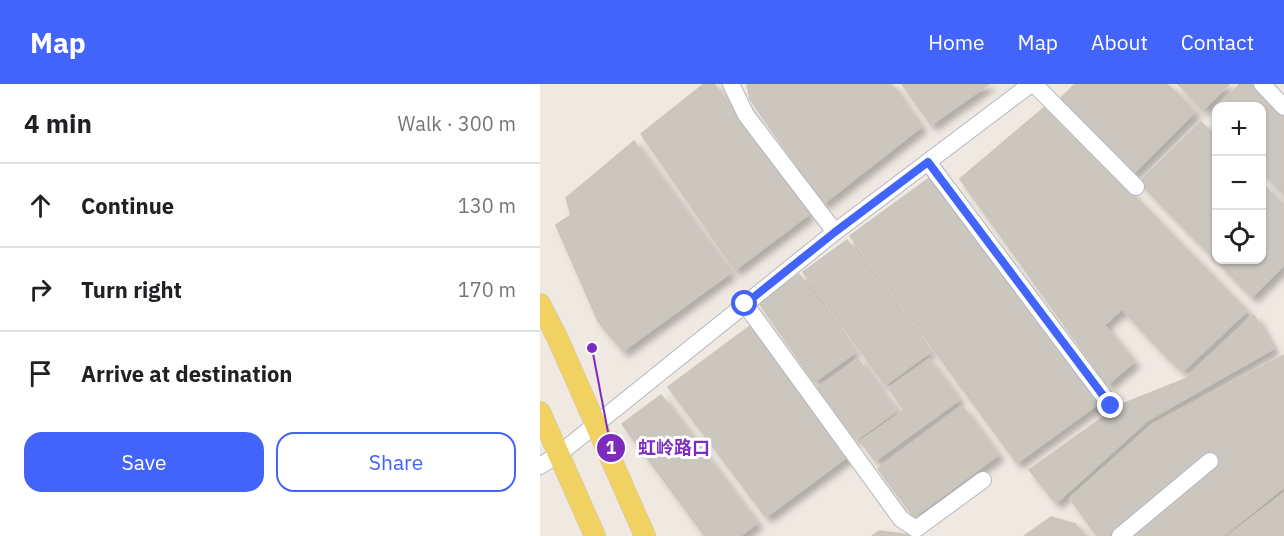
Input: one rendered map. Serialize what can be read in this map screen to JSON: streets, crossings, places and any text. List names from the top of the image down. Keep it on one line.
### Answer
{"places":["虹岭路口"],"page":{"header":"Map","nav":["Home","Map","About","Contact"],"heading":["4 min","Walk · 300 m"],"map_buttons":["+","−"],"list":[["Continue","130 m"],["Turn right","170 m"],"Arrive at destination"],"buttons":["Save","Share"]}}
